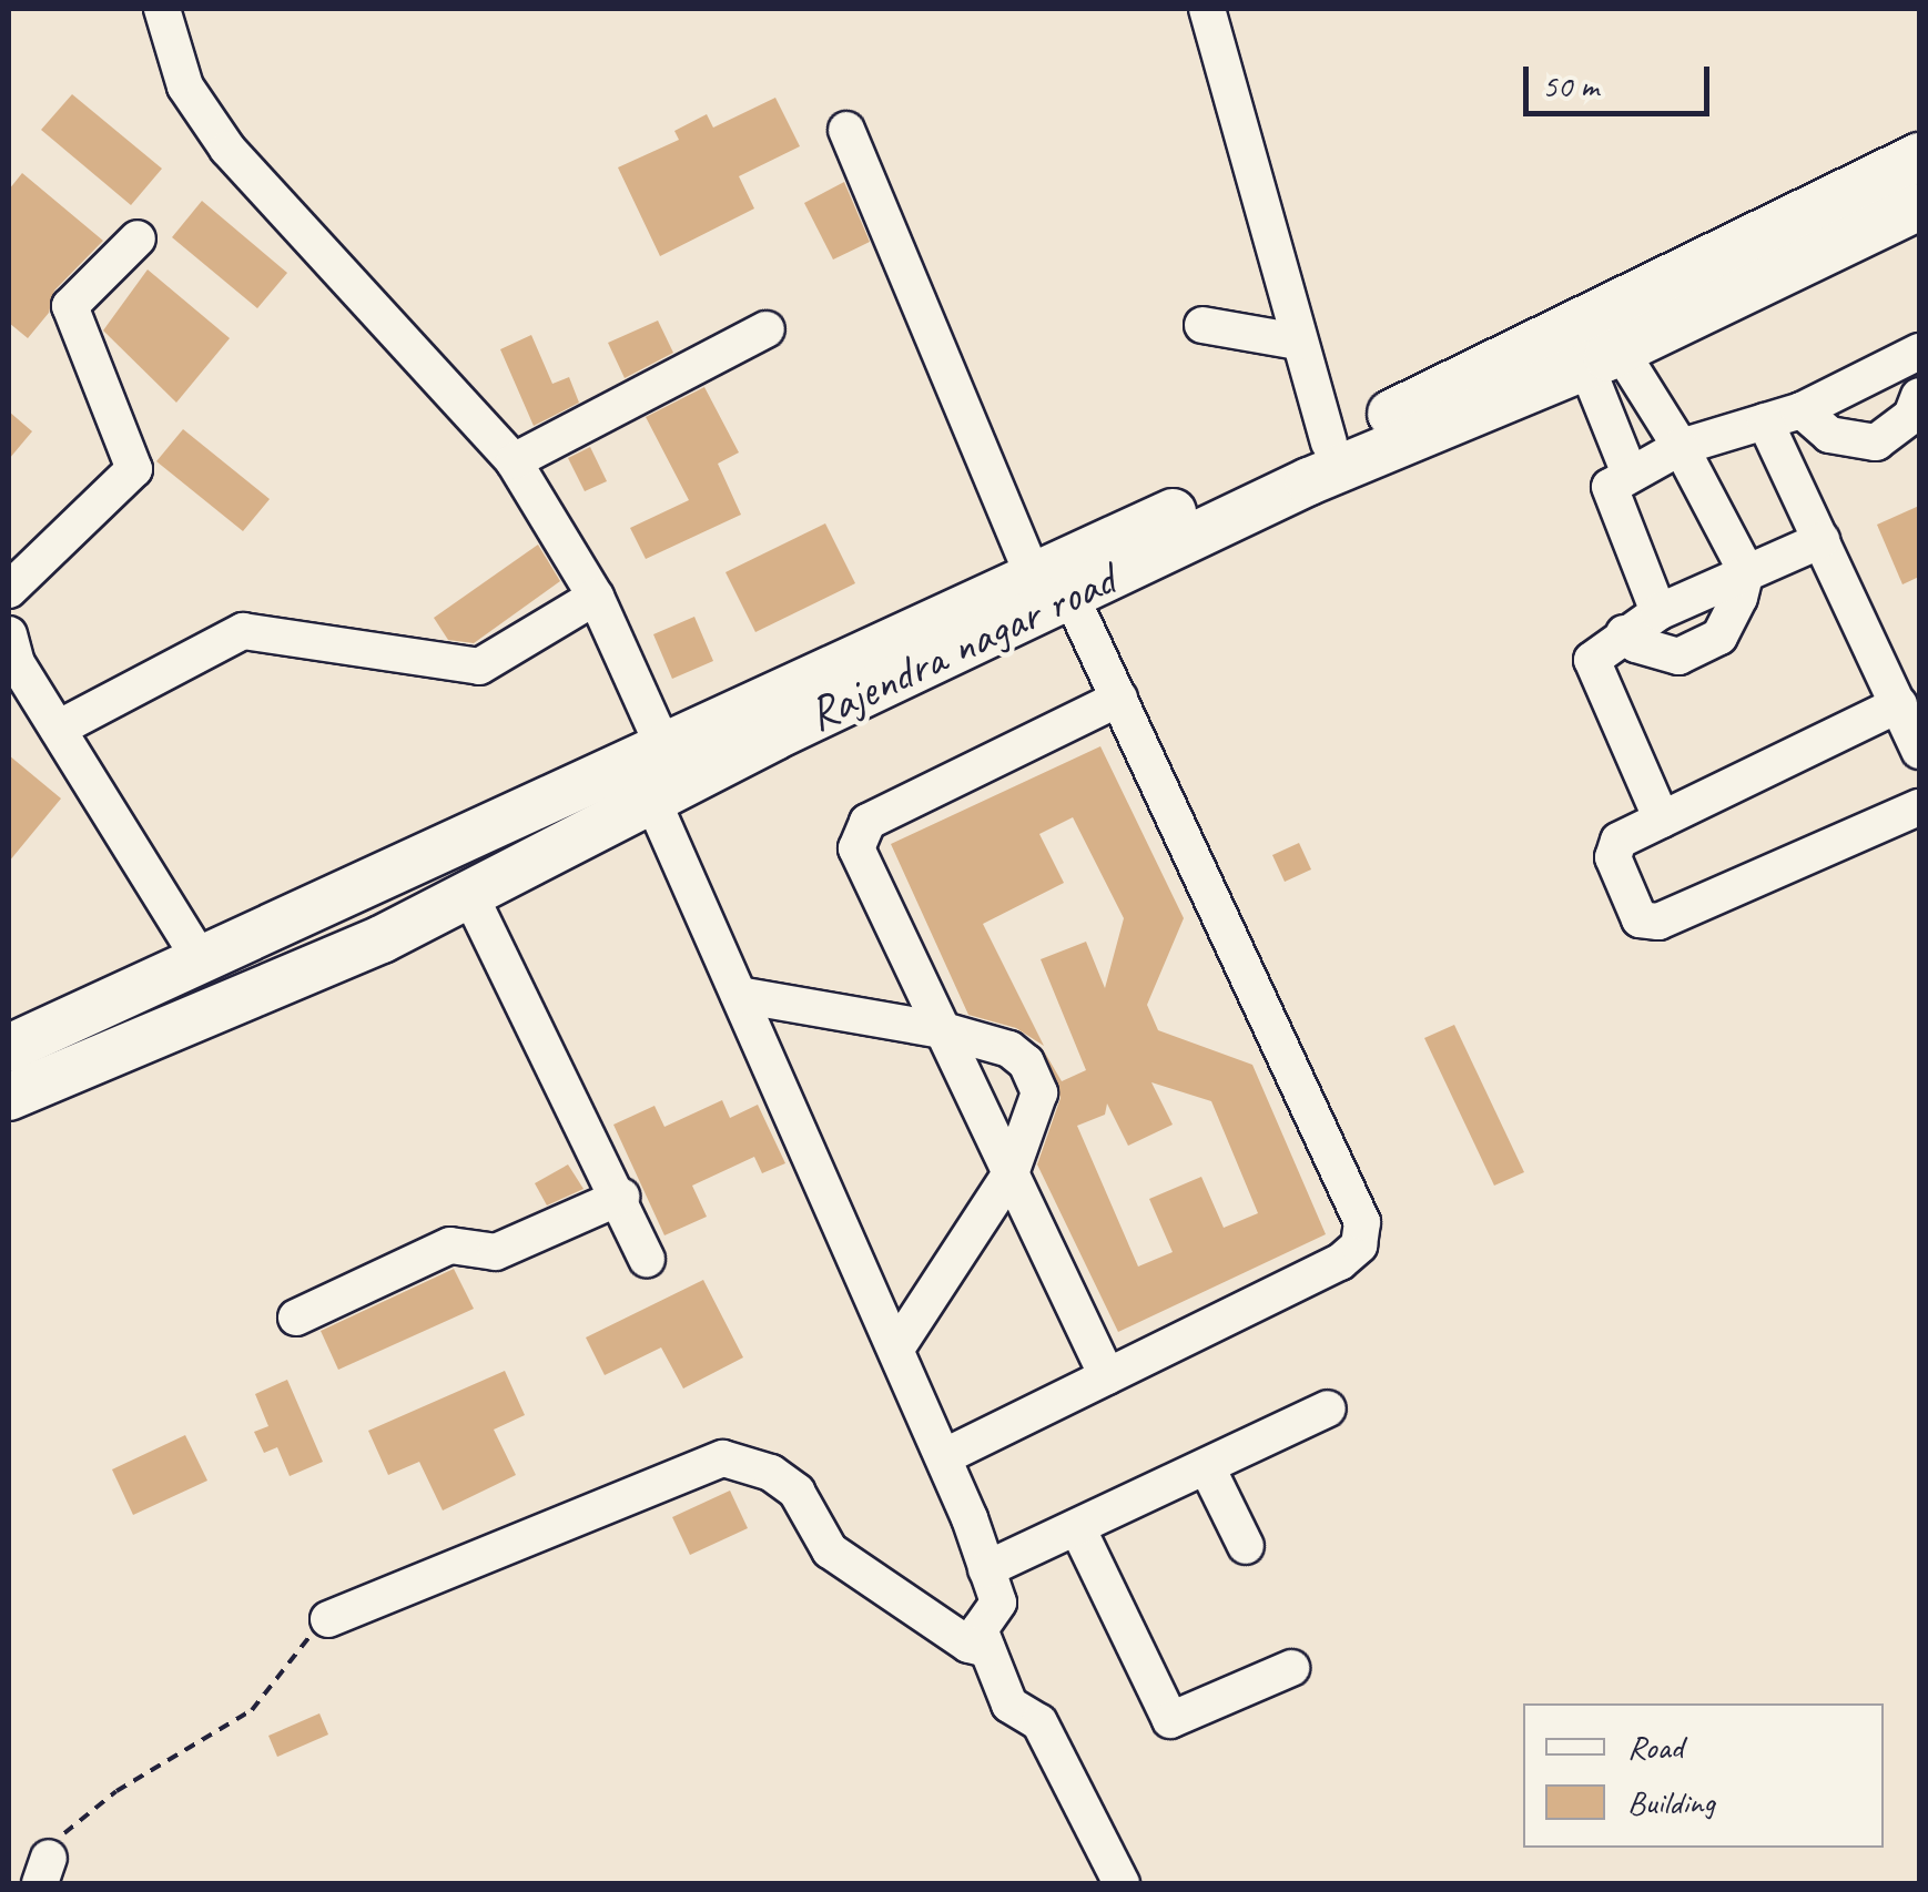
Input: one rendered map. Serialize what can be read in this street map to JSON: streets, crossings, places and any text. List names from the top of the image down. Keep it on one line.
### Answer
{"streets":{"main road":["Rajendra nagar road"]},"legend":["Road","Building"],"scale_bar":"50 m"}
